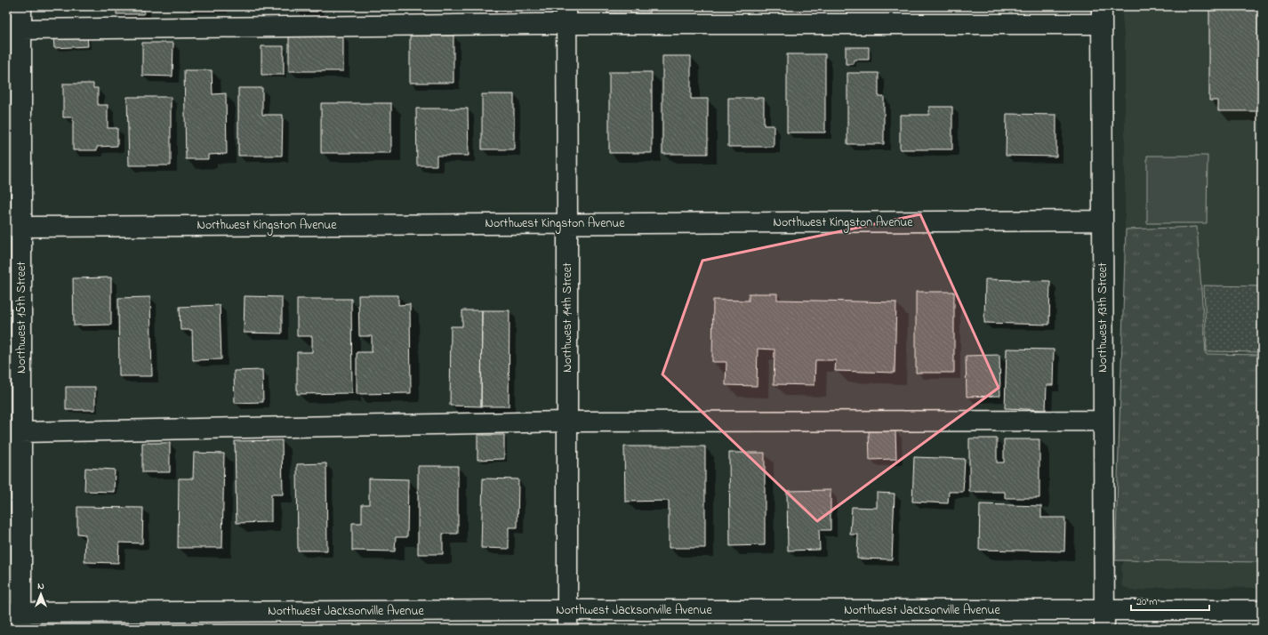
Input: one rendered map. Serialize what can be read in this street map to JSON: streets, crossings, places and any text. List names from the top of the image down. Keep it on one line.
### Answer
{"streets":{"street":["Northwest Kingston Avenue","Northwest 15th Street","Northwest 14th Street","Northwest 13th Street","Northwest Jacksonville Avenue"]},"crossings":[["Northwest Kingston Avenue","Northwest 15th Street"],["Northwest Kingston Avenue","Northwest 14th Street"],["Northwest Kingston Avenue","Northwest 13th Street"],["Northwest 15th Street","Northwest Jacksonville Avenue"],["Northwest 14th Street","Northwest Jacksonville Avenue"],["Northwest 13th Street","Northwest Jacksonville Avenue"]],"scale_bar":"20 m","north":"top"}
